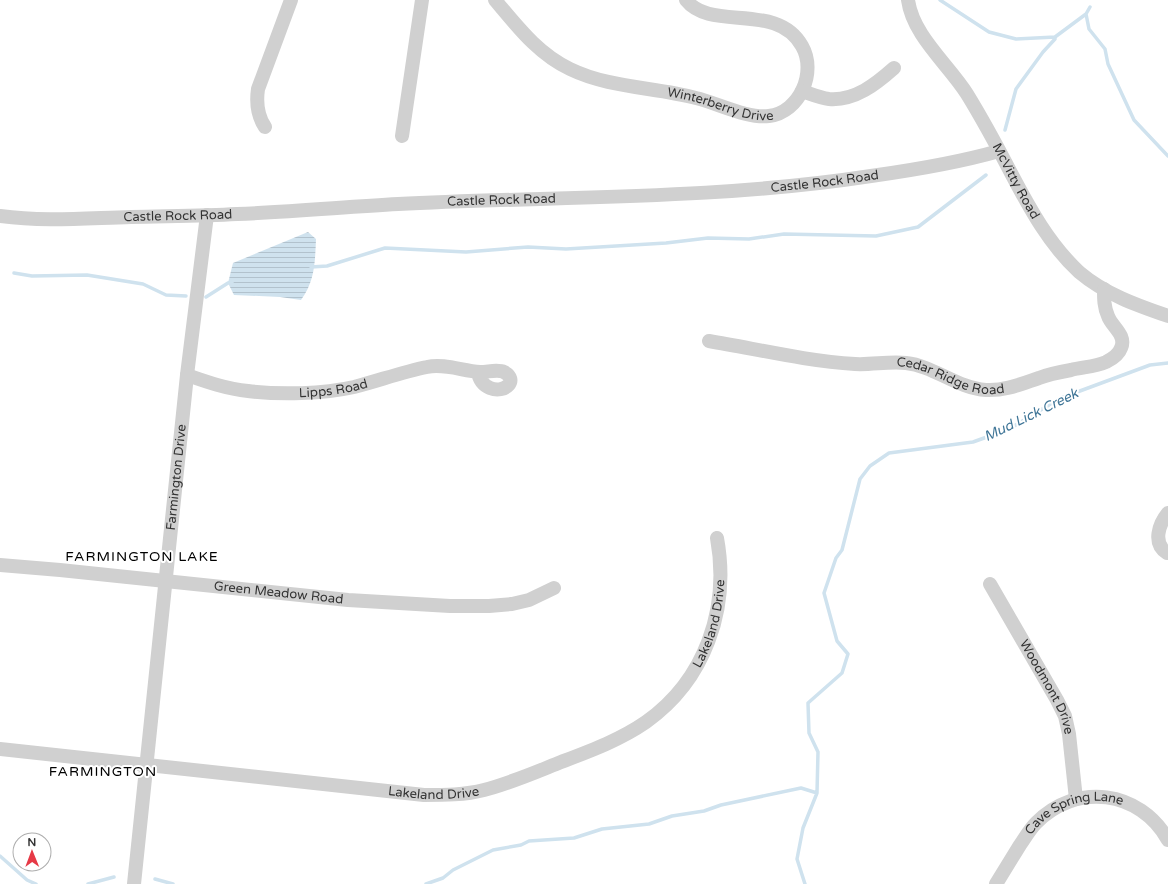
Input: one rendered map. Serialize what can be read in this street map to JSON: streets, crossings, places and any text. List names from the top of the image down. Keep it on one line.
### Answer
{"streets":{"street":["Winterberry Drive","Castle Rock Road","McVitty Road","Cedar Ridge Road","Lipps Road","Farmington Drive","Green Meadow Road","Lakeland Drive","Woodmont Drive","Cave Spring Lane"]},"crossings":[["Castle Rock Road","McVitty Road"],["Castle Rock Road","Farmington Drive"],["McVitty Road","Cedar Ridge Road"],["Lipps Road","Farmington Drive"],["Farmington Drive","Green Meadow Road"],["Farmington Drive","Lakeland Drive"],["Woodmont Drive","Cave Spring Lane"]],"districts":["FARMINGTON LAKE","FARMINGTON"],"water":["Mud Lick Creek"],"north":"top"}
